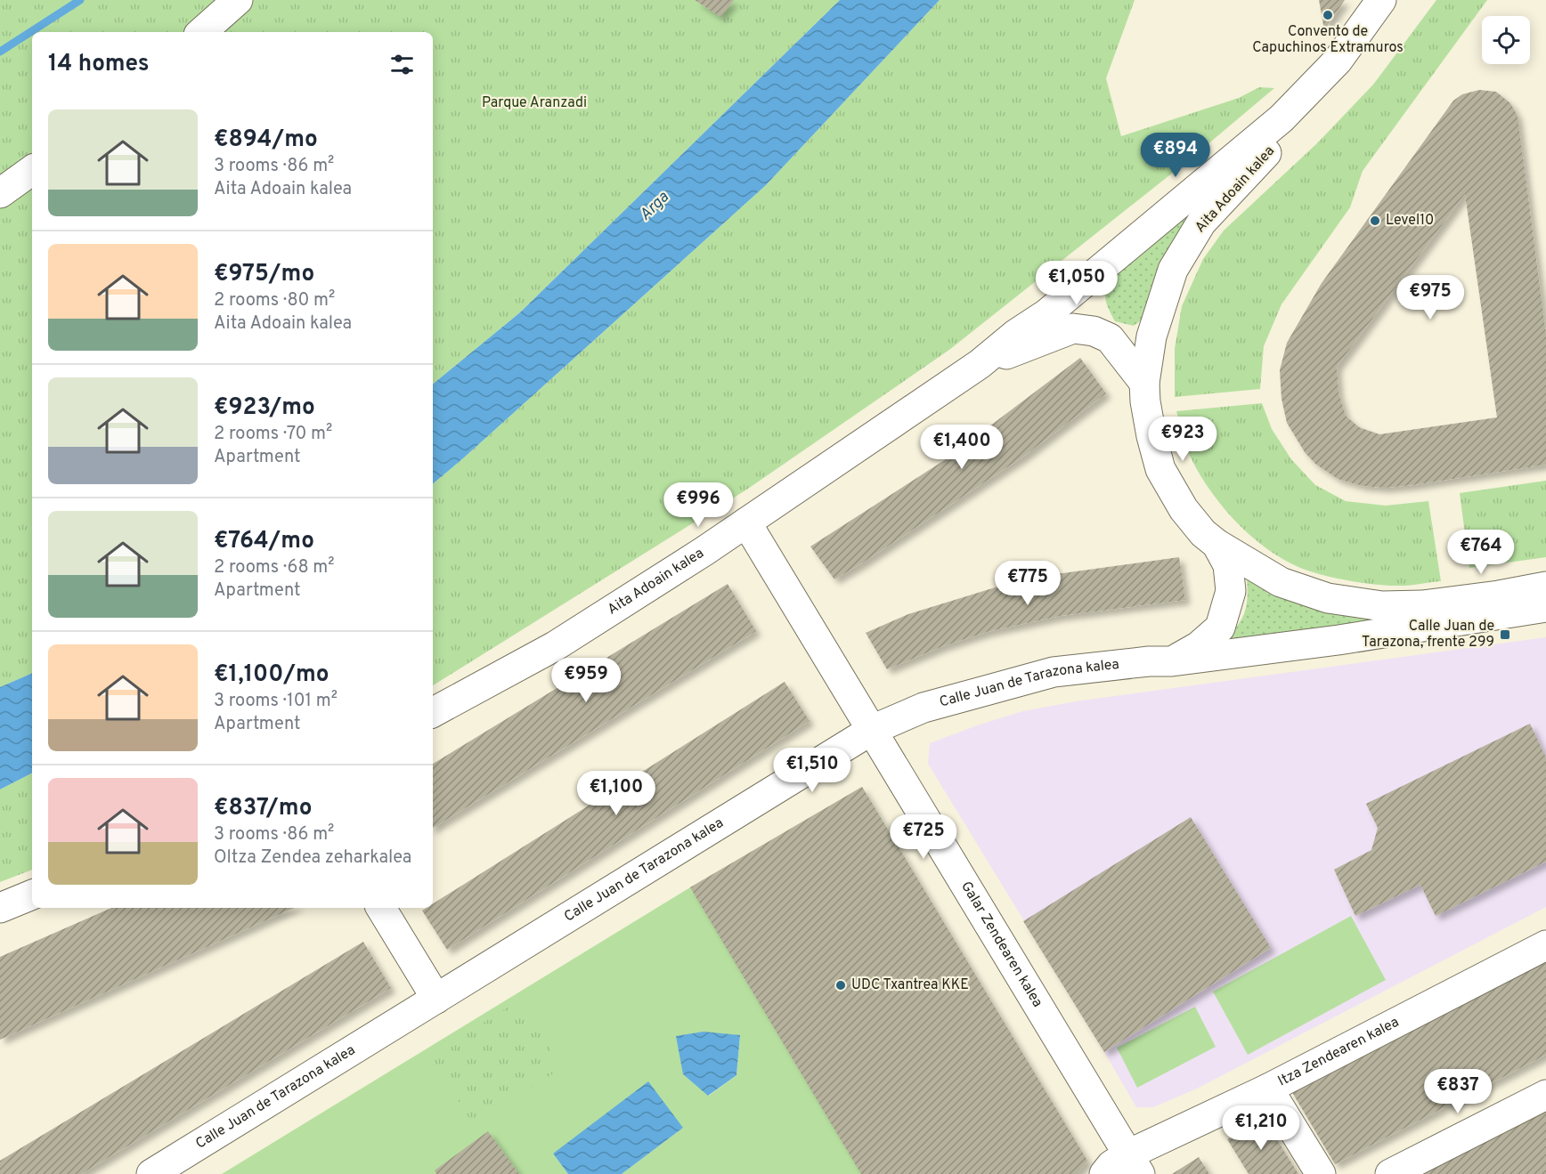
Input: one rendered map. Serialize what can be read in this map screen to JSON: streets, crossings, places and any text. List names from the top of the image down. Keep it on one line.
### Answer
{"streets":{"street":["Aita Adoain kalea","Calle Juan de Tarazona kalea","Galar Zendearen kalea","Itza Zendearen kalea"]},"crossings":[["Aita Adoain kalea","Calle Juan de Tarazona kalea"],["Aita Adoain kalea","Galar Zendearen kalea"],["Calle Juan de Tarazona kalea","Galar Zendearen kalea"],["Galar Zendearen kalea","Itza Zendearen kalea"]],"water":["Arga"],"parks":["Parque Aranzadi"],"places":{"other":["Convento de Capuchinos Extramuros","Level10","UDC Txantrea KKE"],"transit":["Calle Juan de Tarazona, frente 299"]},"page":{"heading":"14 homes","list":[{"name":"€894/mo","note":"3 rooms · 86 m² · Aita Adoain kalea"},{"name":"€975/mo","note":"2 rooms · 80 m² · Aita Adoain kalea"},{"name":"€923/mo","note":"2 rooms · 70 m² · Apartment"},{"name":"€764/mo","note":"2 rooms · 68 m² · Apartment"},{"name":"€1,100/mo","note":"3 rooms · 101 m² · Apartment"},{"name":"€837/mo","note":"3 rooms · 86 m² · Oltza Zendea zeharkalea"}],"price":["€894","€1,050","€975","€923","€1,400","€996","€764","€775","€959","€1,510","€1,100","€725","€837","€1,210"]}}
